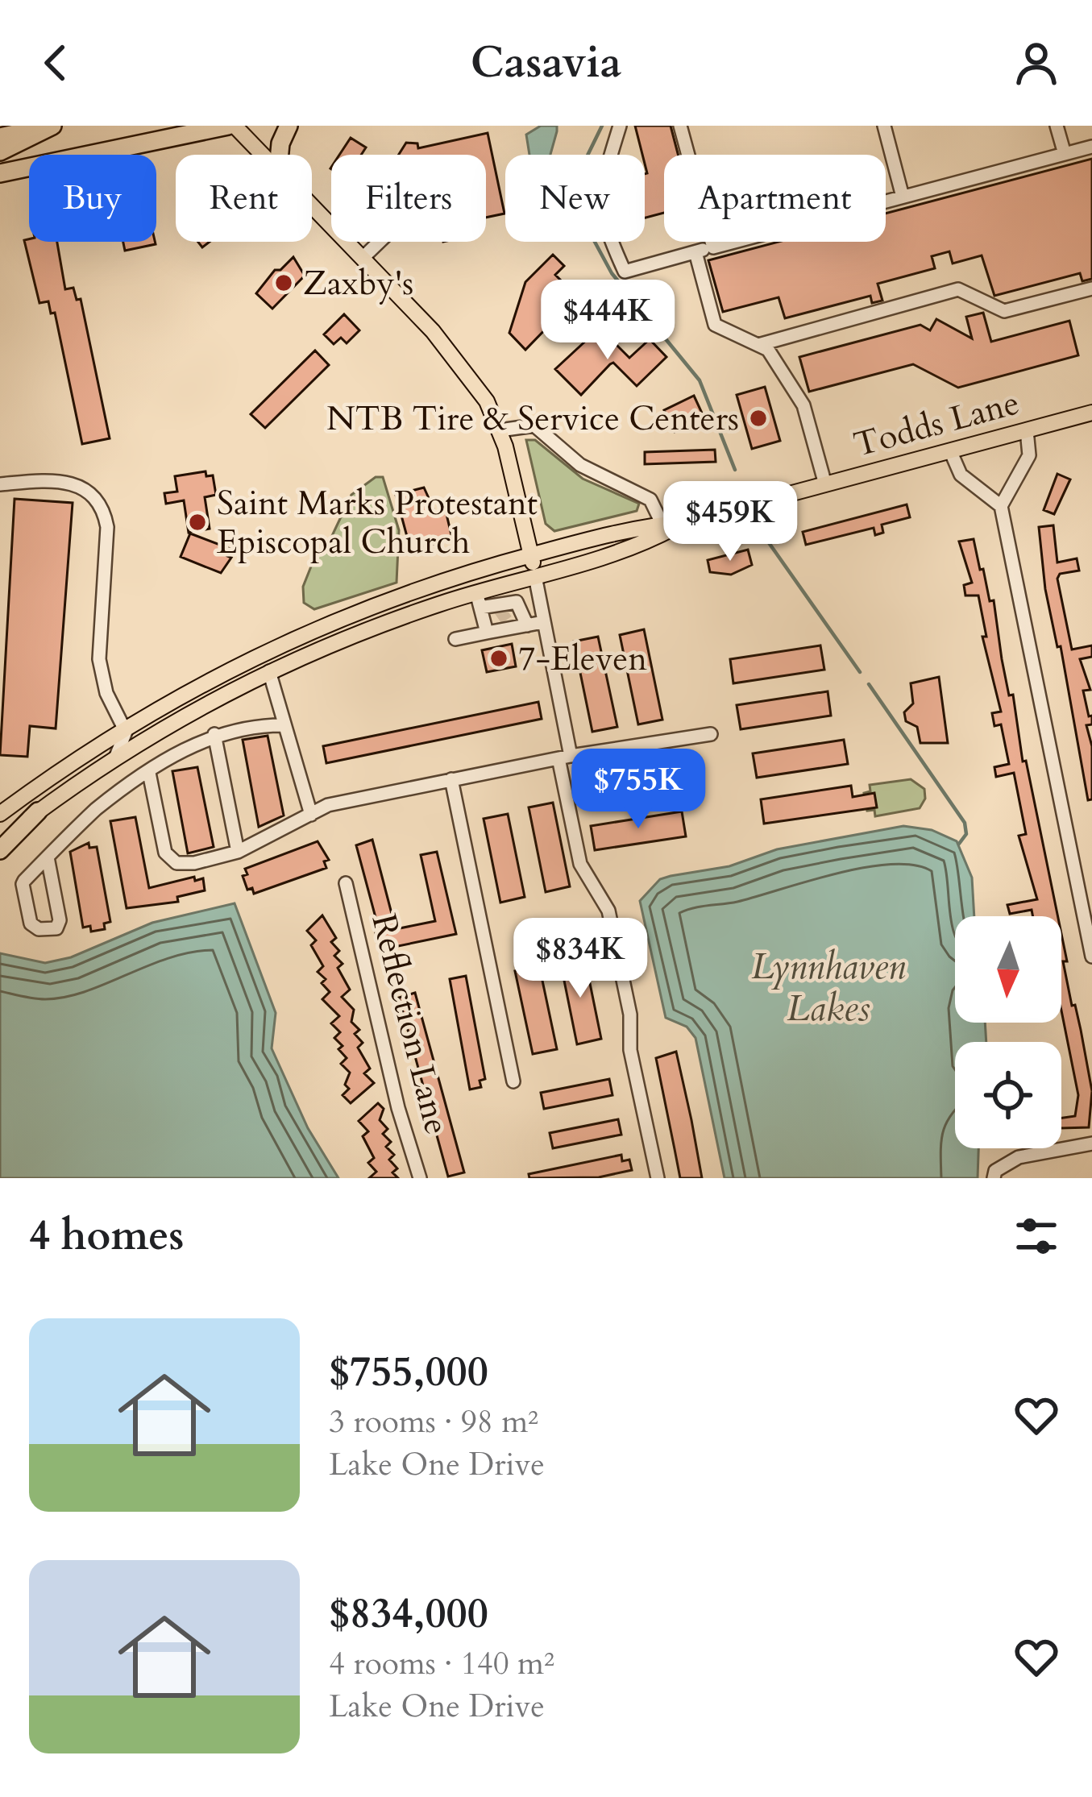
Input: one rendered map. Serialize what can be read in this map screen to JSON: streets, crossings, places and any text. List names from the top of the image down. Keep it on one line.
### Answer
{"streets":{"main road":["Todds Lane"],"street":["Reflection Lane"]},"water":["Lynnhaven Lakes"],"places":["Zaxby's","NTB Tire & Service Centers","Saint Marks Protestant Episcopal Church","7-Eleven"],"north":"bottom","page":{"header":"Casavia","chip":["Buy","Rent","Filters","New","Apartment"],"price":["$444K","$459K","$755K","$834K"],"heading":"4 homes","list":[{"name":"$755,000","note":"3 rooms · 98 m² · Lake One Drive"},{"name":"$834,000","note":"4 rooms · 140 m² · Lake One Drive"}]}}
